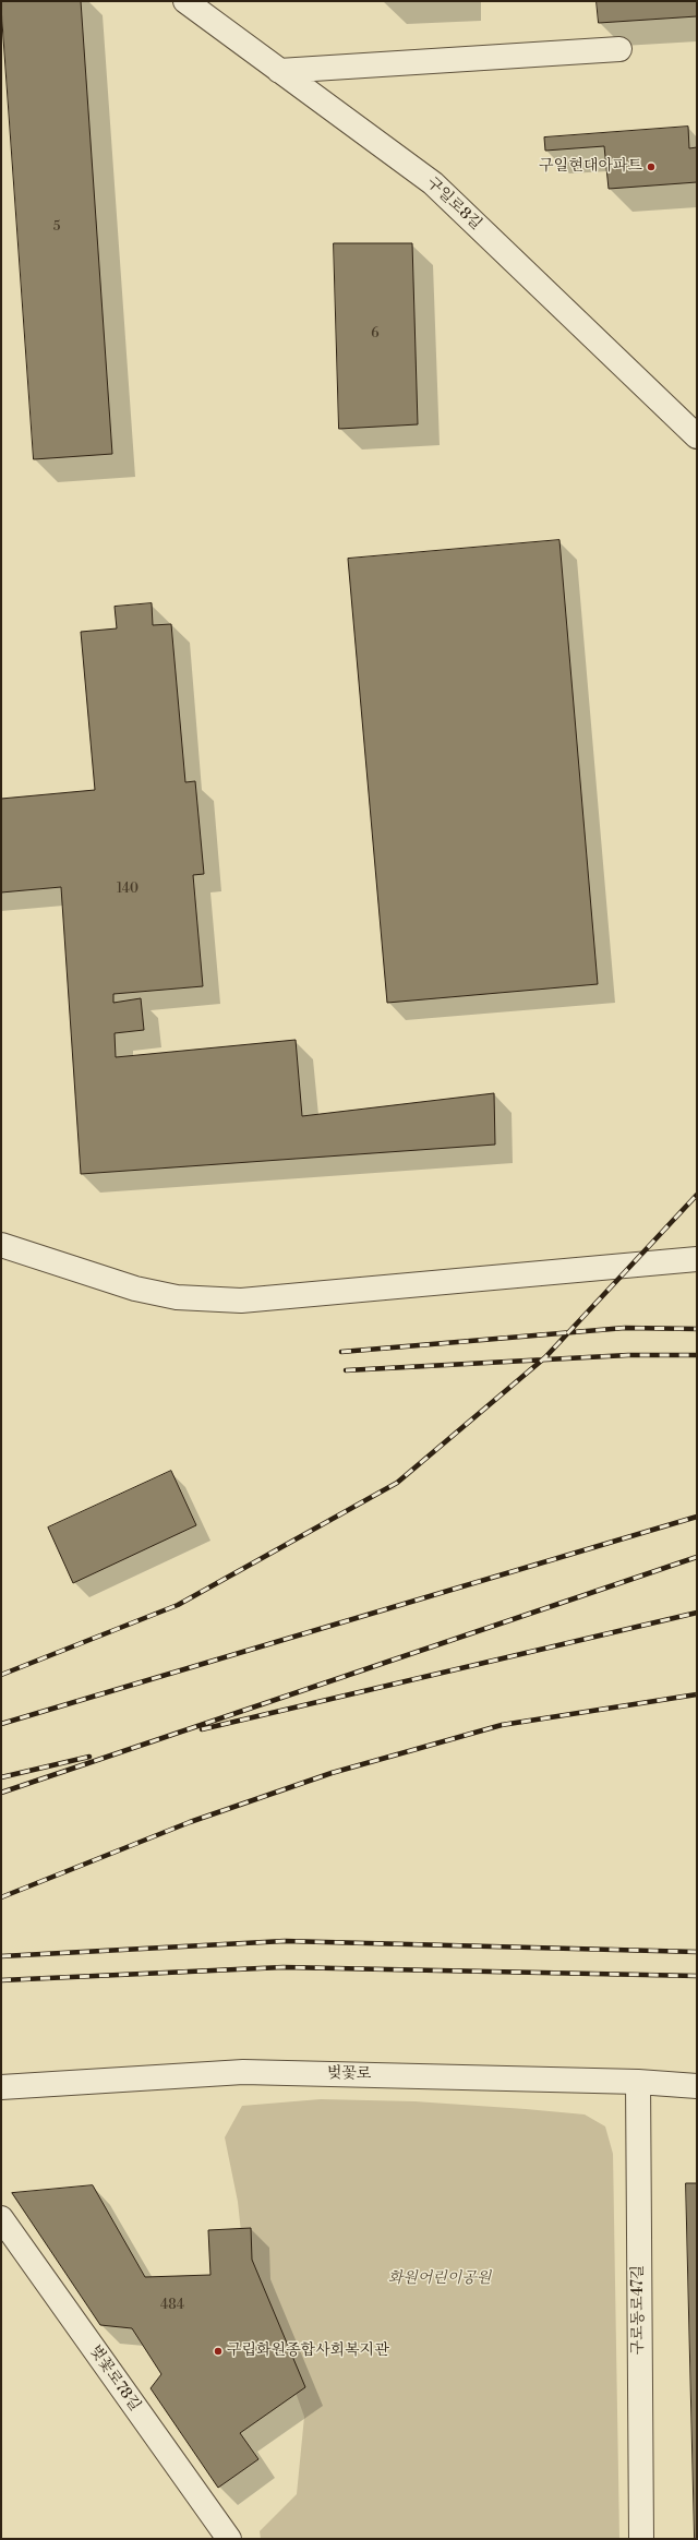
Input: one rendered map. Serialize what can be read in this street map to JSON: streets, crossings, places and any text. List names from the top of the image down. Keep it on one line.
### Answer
{"streets":{"street":["구일로8길","벚꽃로","구로동로47길","벚꽃로78길"]},"crossings":[["벚꽃로","구로동로47길"]],"parks":["화원어린이공원"],"places":["구일현대아파트","구립화원종합사회복지관"],"house_numbers":["5","6","140","484"]}
